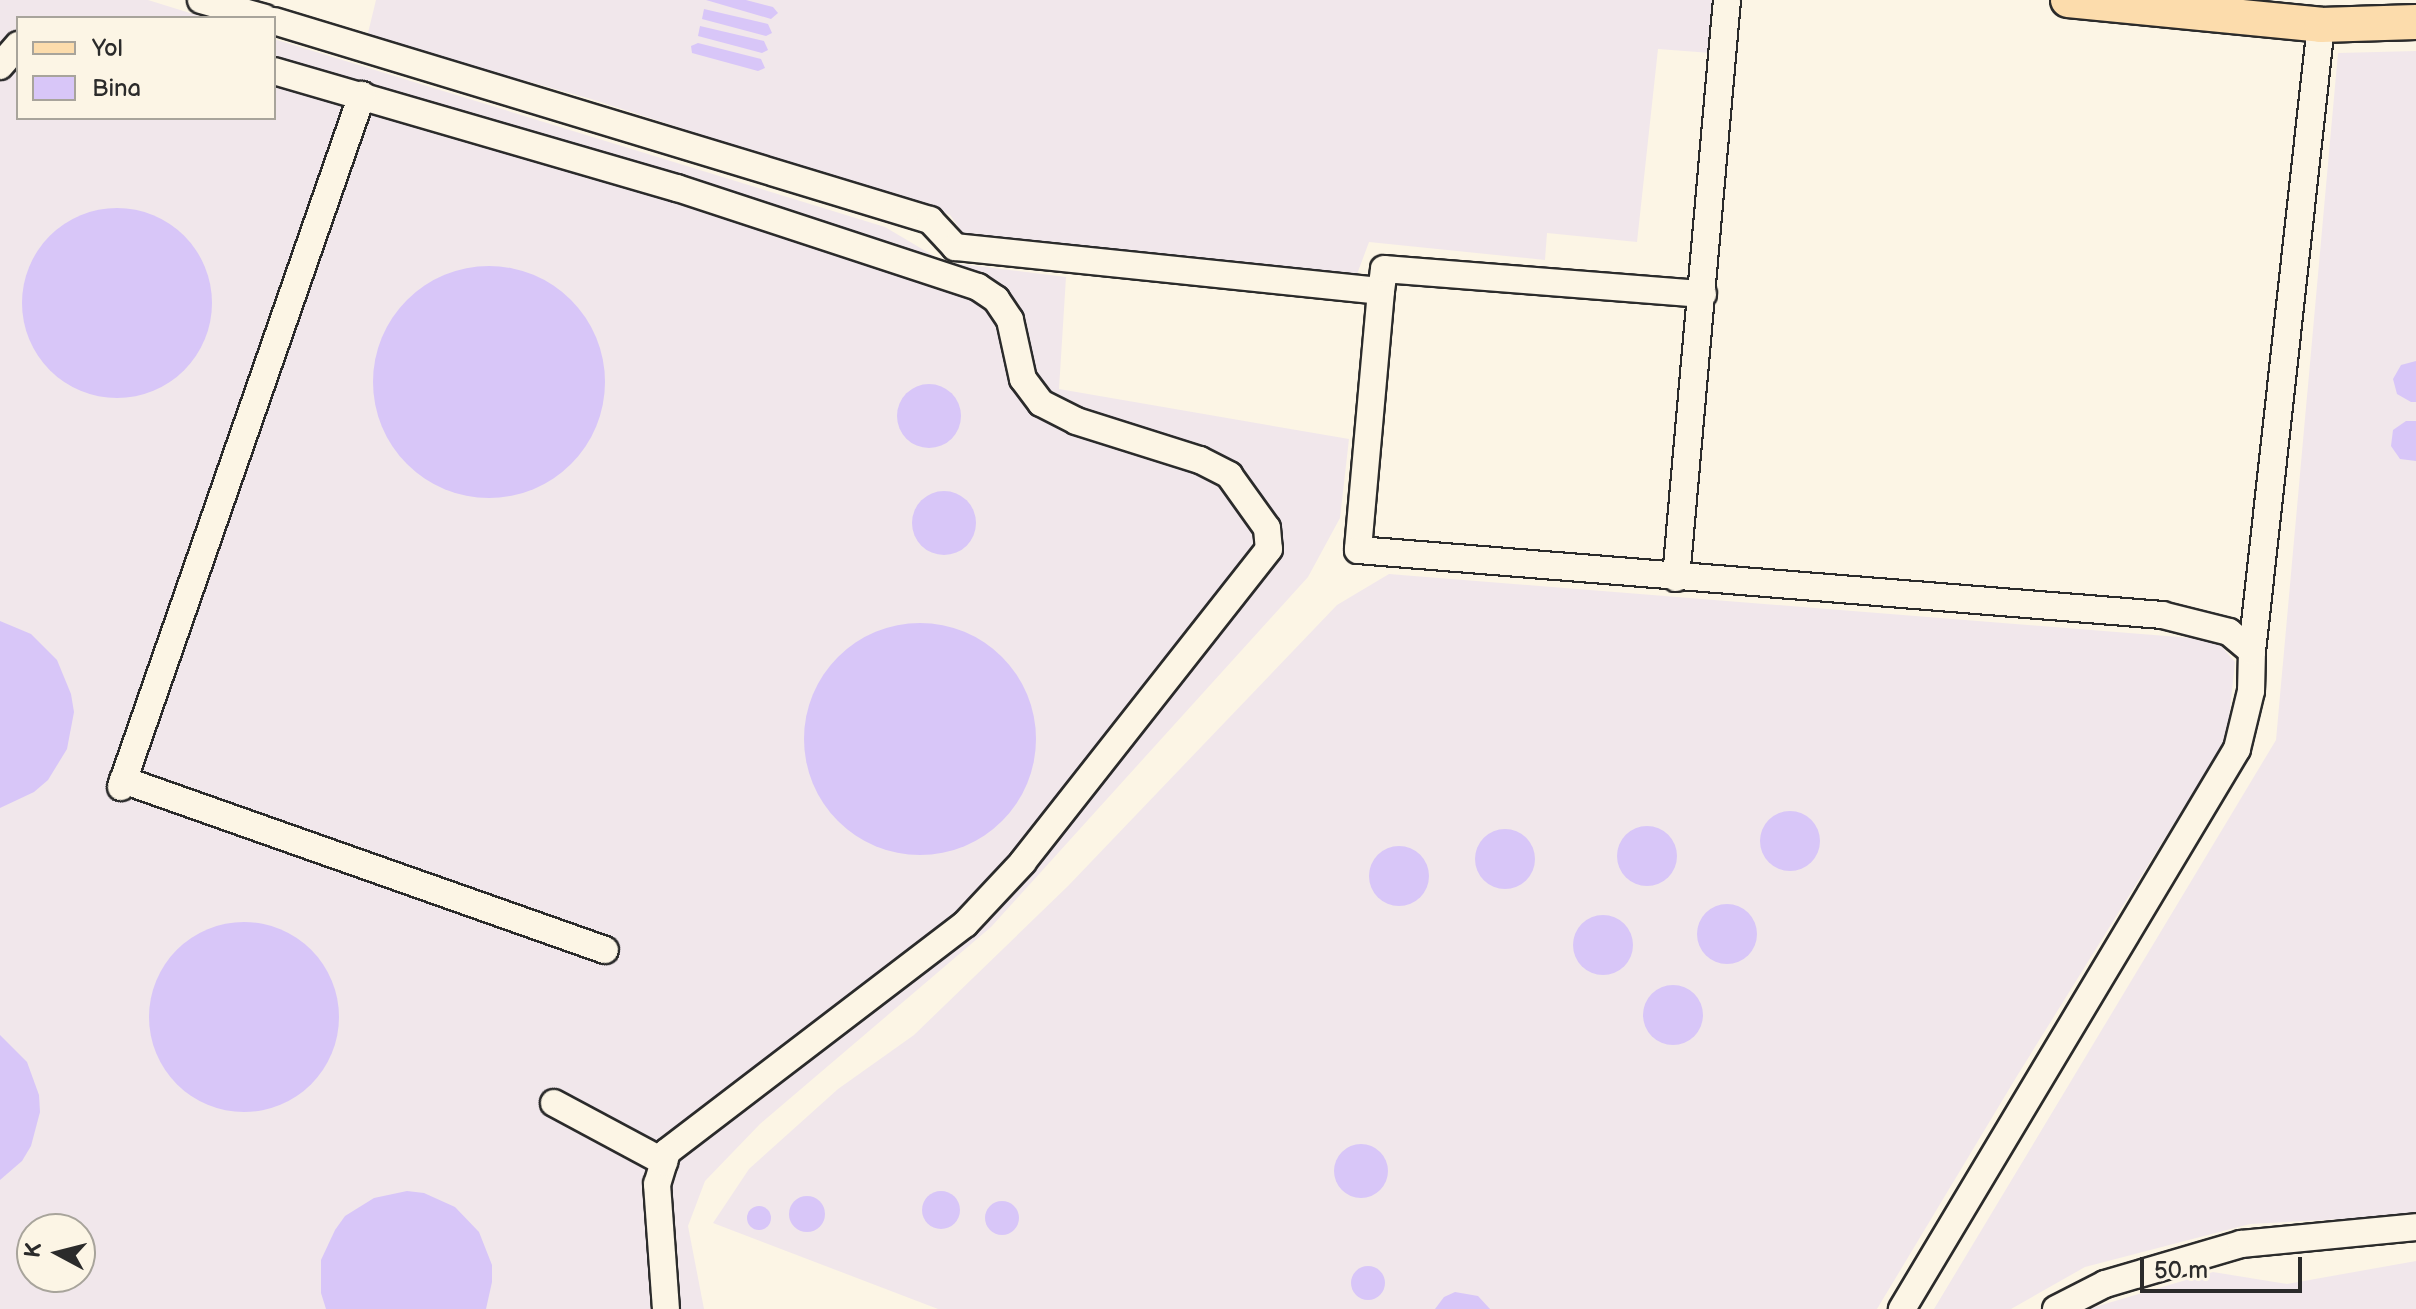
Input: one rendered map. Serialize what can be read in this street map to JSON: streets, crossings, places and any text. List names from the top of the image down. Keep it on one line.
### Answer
{"legend":["Yol","Bina"],"scale_bar":"50 m","north":"left"}
